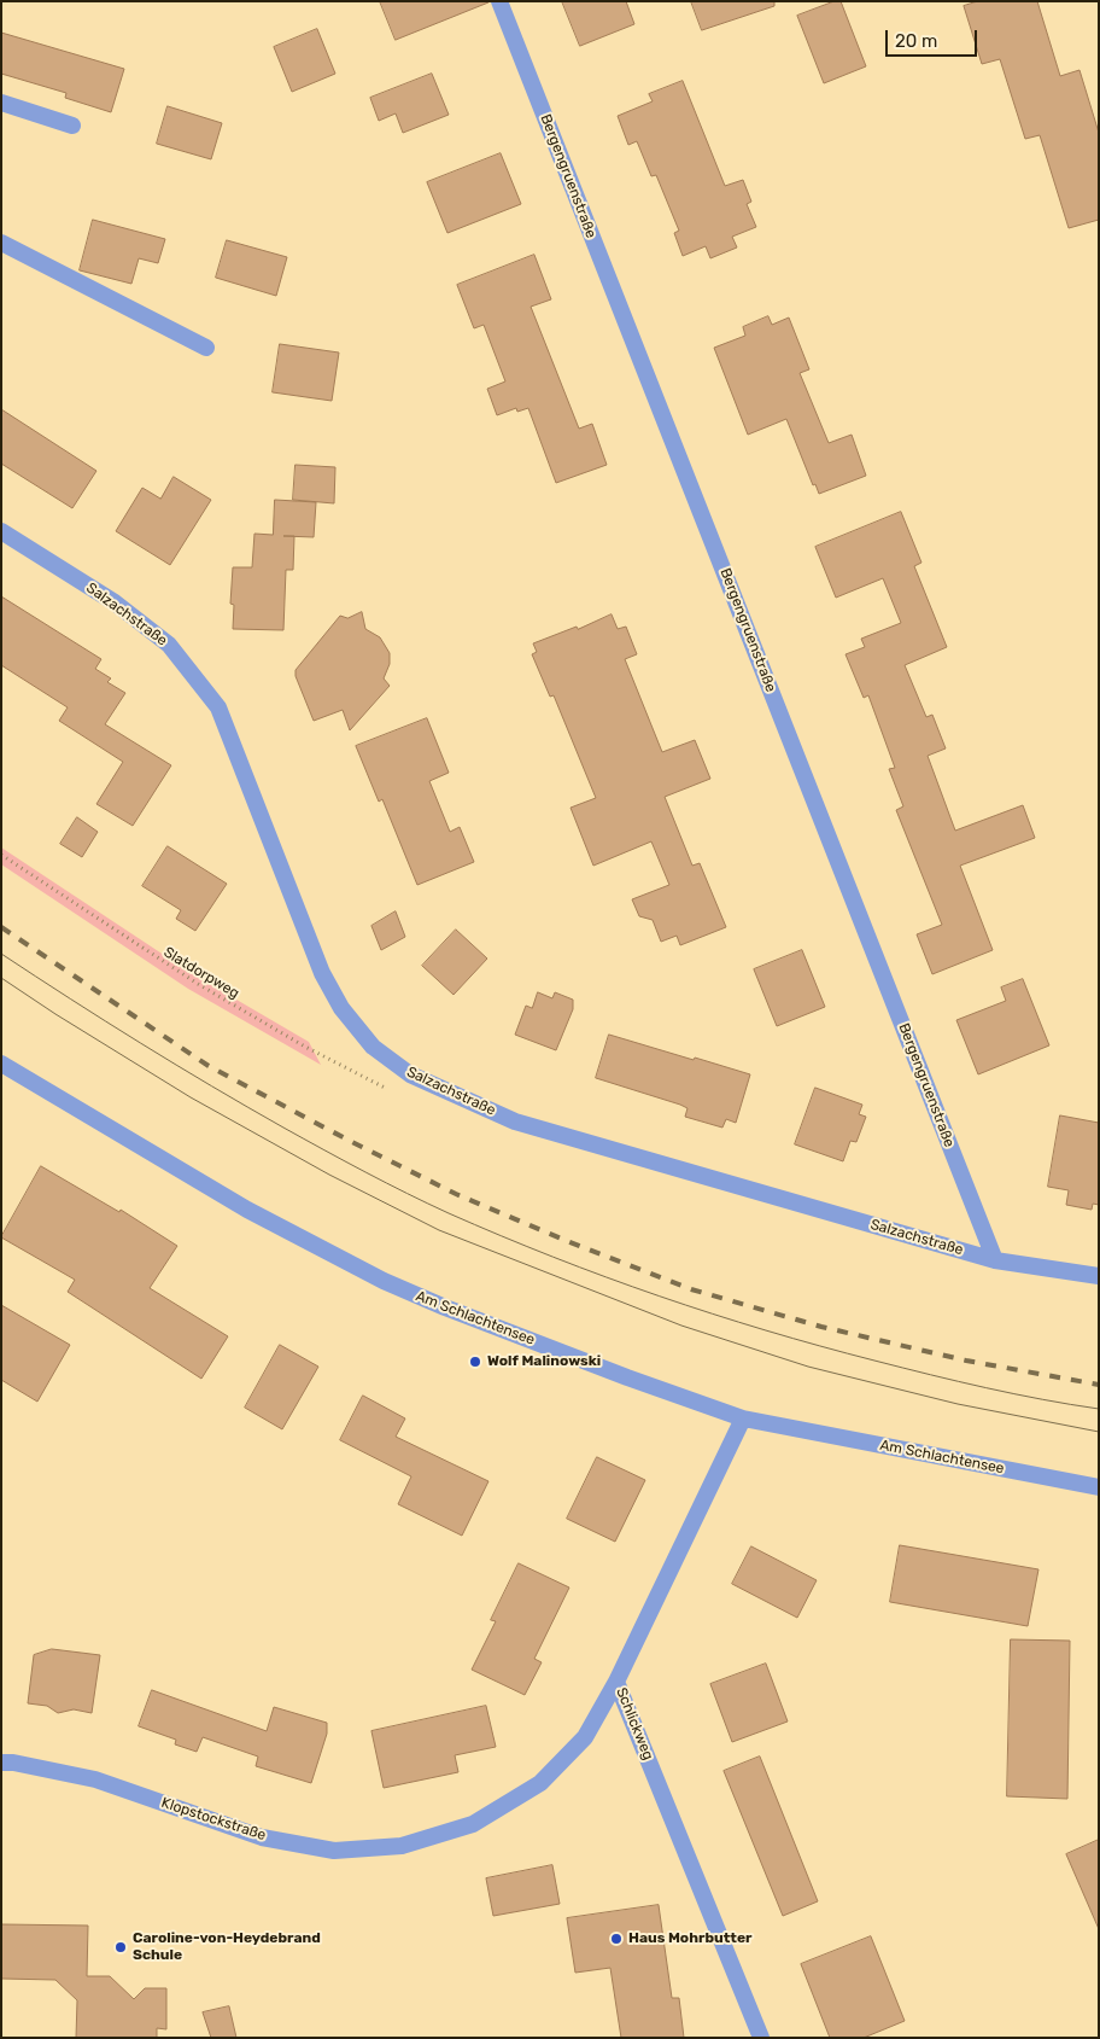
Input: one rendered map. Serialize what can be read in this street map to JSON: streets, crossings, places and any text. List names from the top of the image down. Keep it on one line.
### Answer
{"streets":{"street":["Bergengruenstraße","Salzachstraße","Am Schlachtensee","Schlickweg","Klopstockstraße"],"path":["Slatdorpweg"]},"crossings":[["Bergengruenstraße","Salzachstraße"],["Am Schlachtensee","Schlickweg"],["Schlickweg","Klopstockstraße"]],"places":["Wolf Malinowski","Haus Mohrbutter","Caroline-von-Heydebrand Schule"],"scale_bar":"20 m"}
